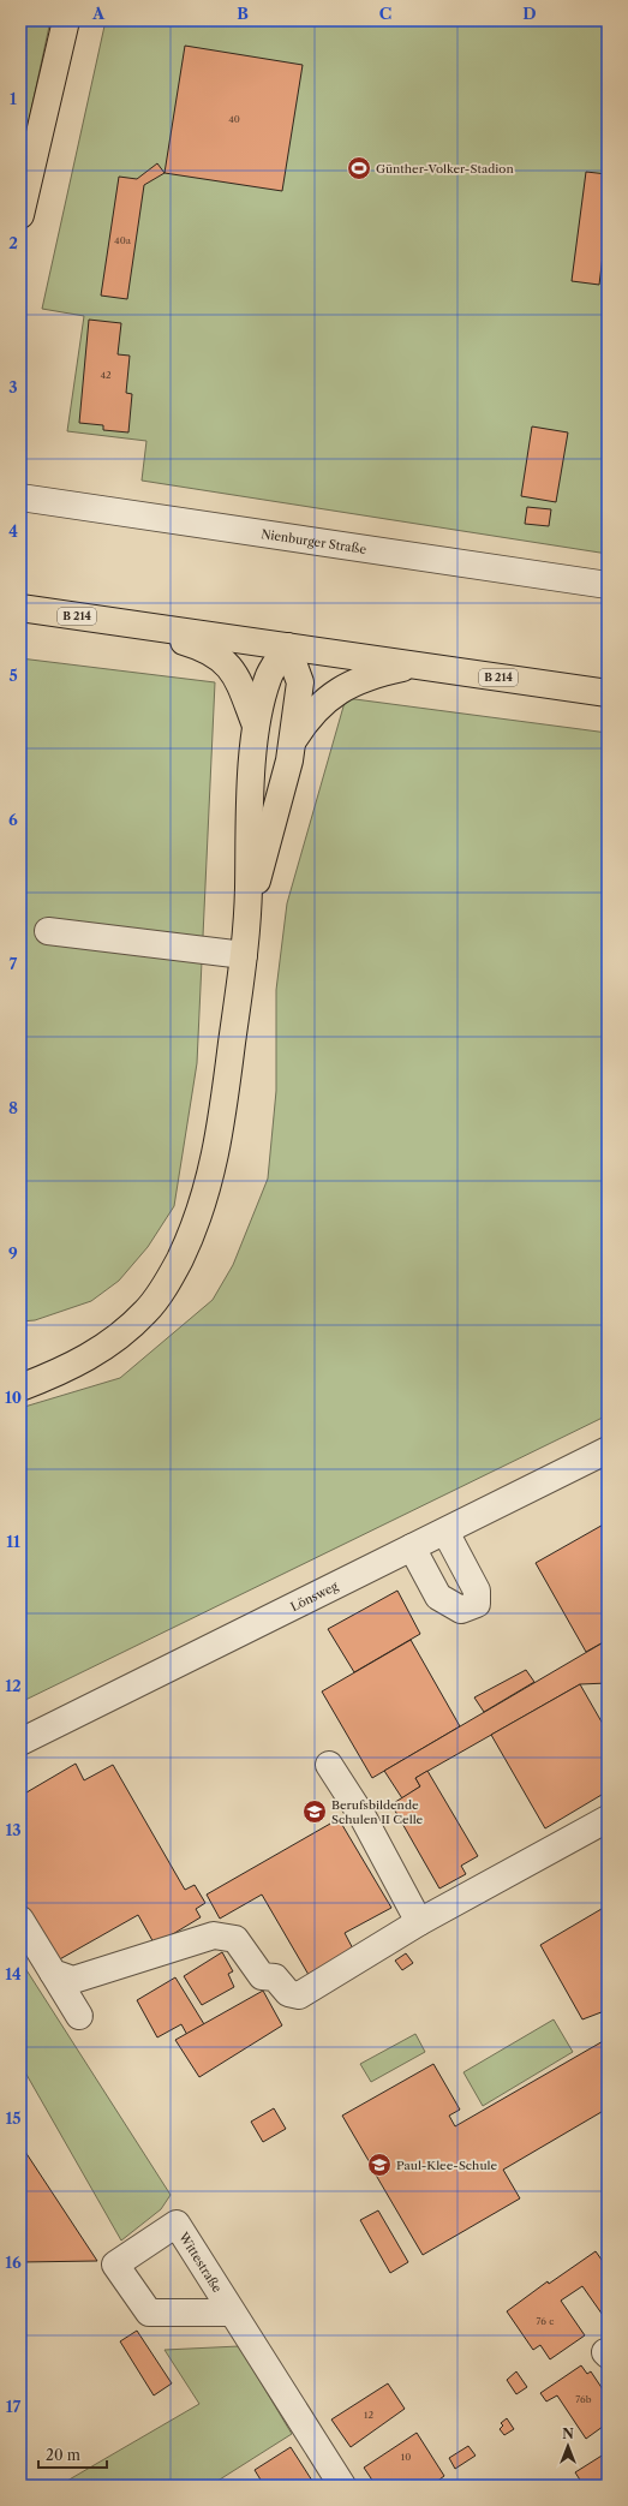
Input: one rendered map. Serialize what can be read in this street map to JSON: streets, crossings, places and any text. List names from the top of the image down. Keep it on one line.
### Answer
{"streets":{"main road":["B 214"],"street":["Nienburger Straße","Lönsweg"]},"places":{"sports":["Günther-Volker-Stadion"],"school or university":["Berufsbildende Schulen II Celle","Paul-Klee-Schule"]},"house_numbers":["40","40a","42","76 c","76b","12","10"],"scale_bar":"20 m","north":"top","grid":{"columns":["A","B","C","D"],"rows":["1","2","3","4","5","6","7","8","9","10","11","12","13","14","15","16","17"]}}
